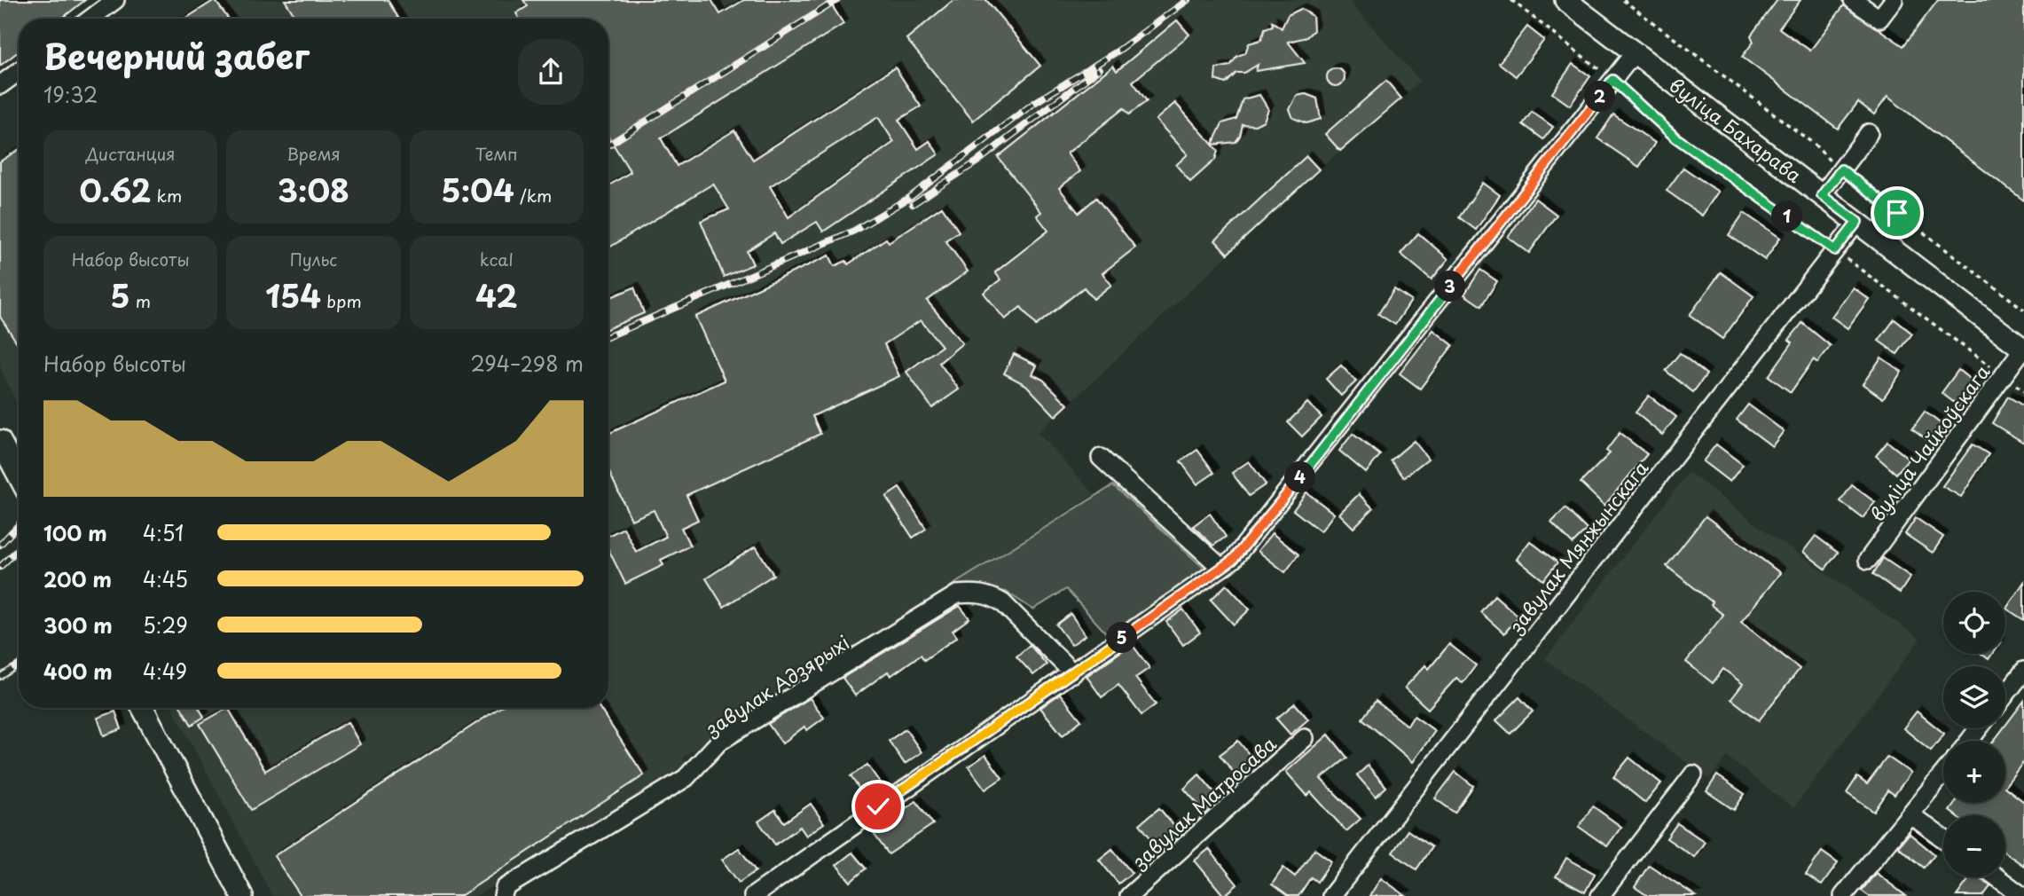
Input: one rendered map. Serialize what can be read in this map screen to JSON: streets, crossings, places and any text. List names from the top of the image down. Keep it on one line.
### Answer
{"streets":{"main road":["вуліца Бахарава"],"street":["вуліца Чайкоўскага","завулак Мянжынскага","завулак Адзярыхі","завулак Матросава"]},"crossings":[["вуліца Бахарава","вуліца Чайкоўскага"],["вуліца Бахарава","завулак Мянжынскага"]],"page":{"heading":["Вечерний забег","19:32"],"pins":["2","1","3","4","5"],"stats":[["Дистанция","0.62 km"],["Время","3:08"],["Темп","5:04 /km"],["Набор высоты","5 m"],["Пульс","154 bpm"],["kcal","42"]],"chart":["Набор высоты","294–298 m"],"list":[{"name":"100 m","note":"4:51"},{"name":"200 m","note":"4:45"},{"name":"300 m","note":"5:29"},{"name":"400 m","note":"4:49"}],"map_buttons":["+","−"]}}
